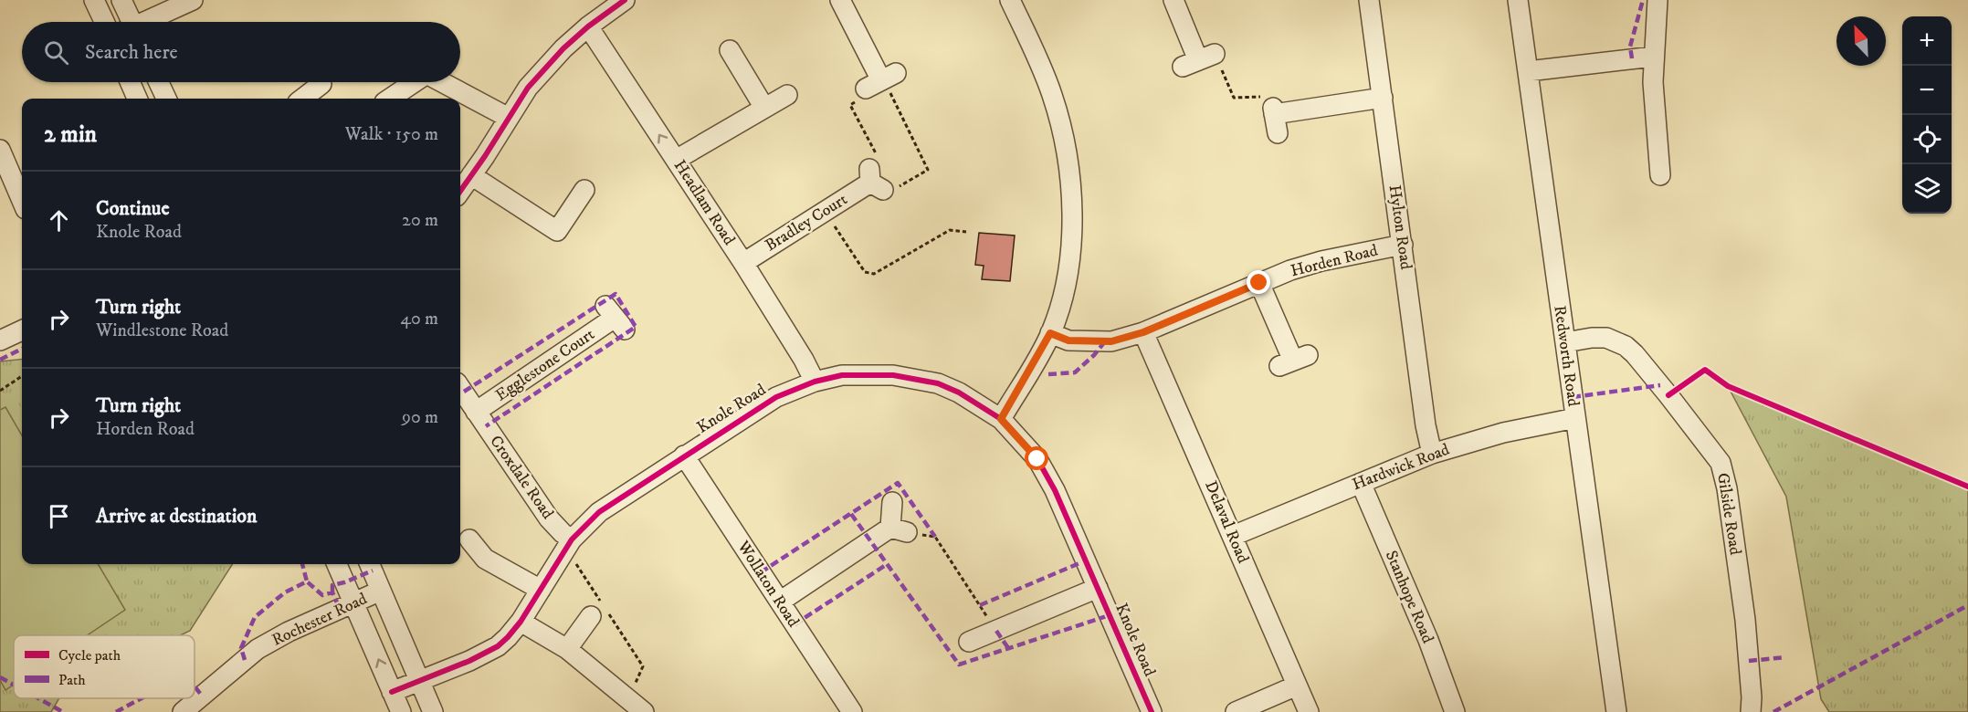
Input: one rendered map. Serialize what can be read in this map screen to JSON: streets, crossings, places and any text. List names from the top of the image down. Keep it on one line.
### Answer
{"streets":{"street":["Headlam Road","Bradley Court","Hylton Road","Horden Road","Redworth Road","Egglestone Court","Knole Road","Hardwick Road","Croxdale Road","Gilside Road","Delaval Road","Wollaton Road","Stanhope Road","Rochester Road"]},"crossings":[["Headlam Road","Bradley Court"],["Headlam Road","Knole Road"],["Hylton Road","Horden Road"],["Hylton Road","Hardwick Road"],["Horden Road","Delaval Road"],["Redworth Road","Hardwick Road"],["Redworth Road","Gilside Road"],["Egglestone Court","Croxdale Road"],["Knole Road","Croxdale Road"],["Knole Road","Wollaton Road"],["Hardwick Road","Delaval Road"],["Hardwick Road","Stanhope Road"]],"legend":["Cycle path","Path"],"north":"top left","page":{"map_buttons":["+","−"],"search":"Search here","heading":["2 min","Walk · 150 m"],"list":[["Continue","Knole Road","20 m"],["Turn right","Windlestone Road","40 m"],["Turn right","Horden Road","90 m"],"Arrive at destination"]}}
